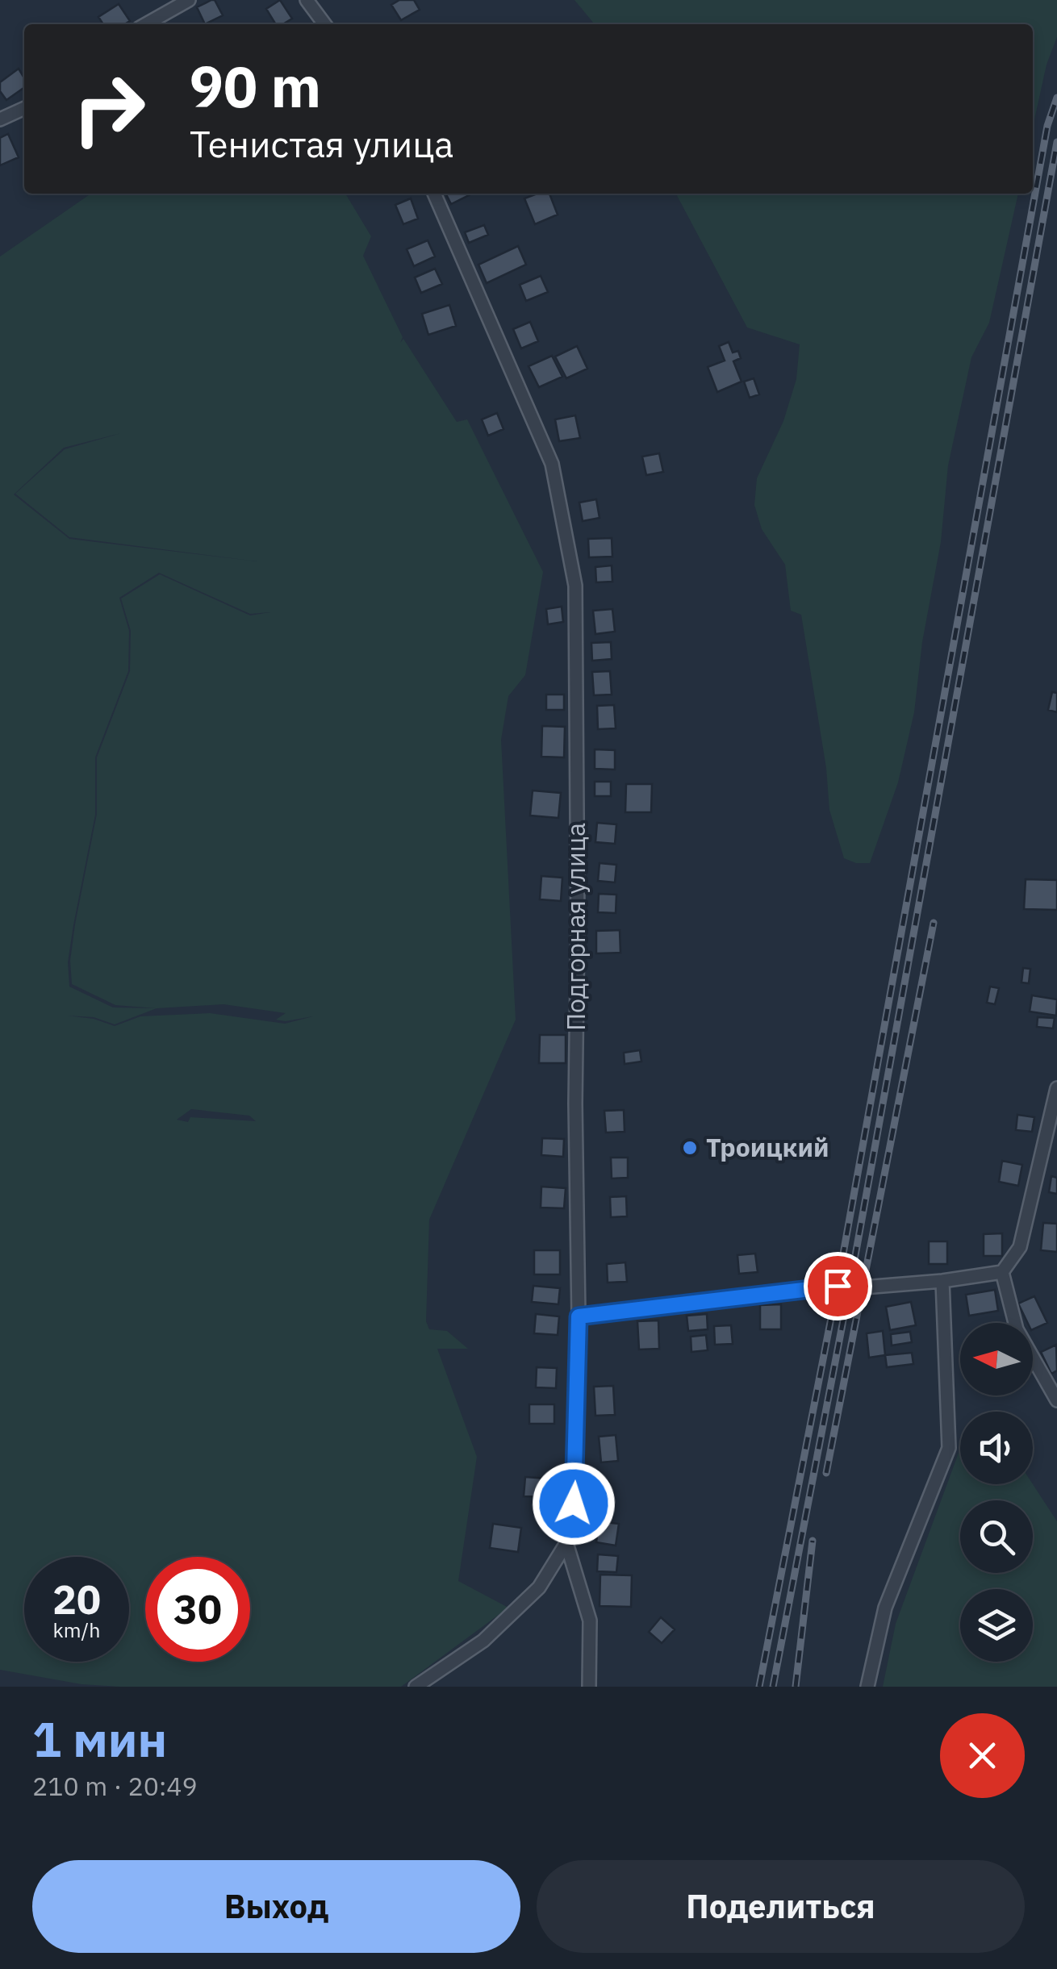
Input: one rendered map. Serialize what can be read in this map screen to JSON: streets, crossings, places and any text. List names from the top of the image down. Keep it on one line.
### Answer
{"streets":{"street":["Подгорная улица"]},"places":["Троицкий"],"north":"left","page":{"turn":["90 m","Тенистая улица"],"speed":"20 km/h","limit":"30","heading":["1 мин","210 m · 20:49"],"buttons":["Выход","Поделиться"]}}
